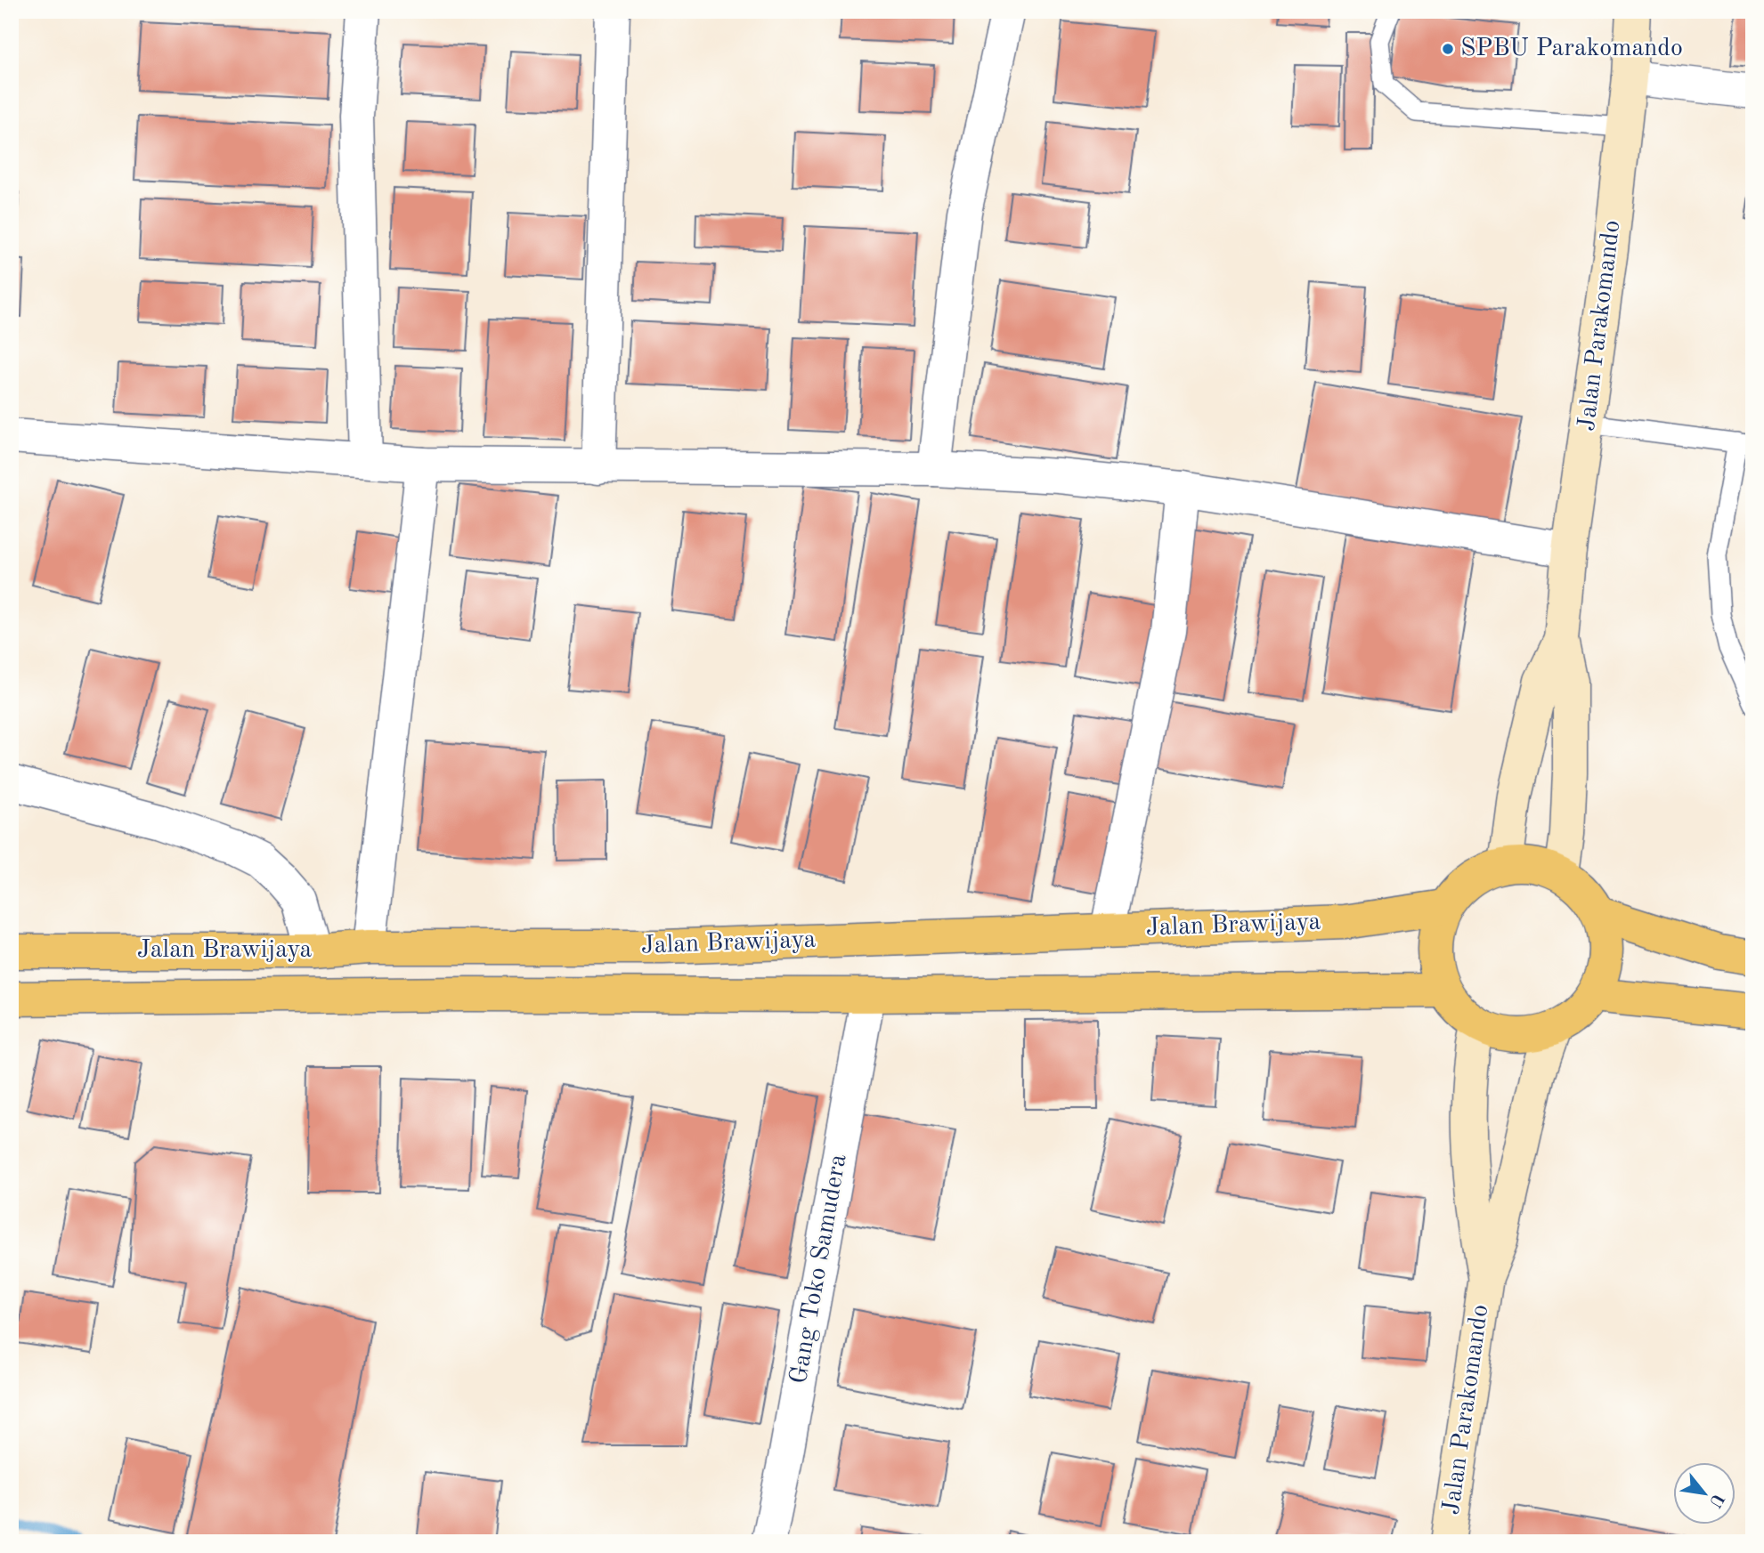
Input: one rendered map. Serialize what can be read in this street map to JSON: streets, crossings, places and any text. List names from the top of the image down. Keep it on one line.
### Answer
{"streets":{"highway":["Jalan Brawijaya"],"street":["Jalan Parakomando","Gang Toko Samudera"]},"crossings":[["Jalan Parakomando","Jalan Brawijaya"],["Jalan Brawijaya","Gang Toko Samudera"]],"places":["SPBU Parakomando"],"north":"bottom right"}
